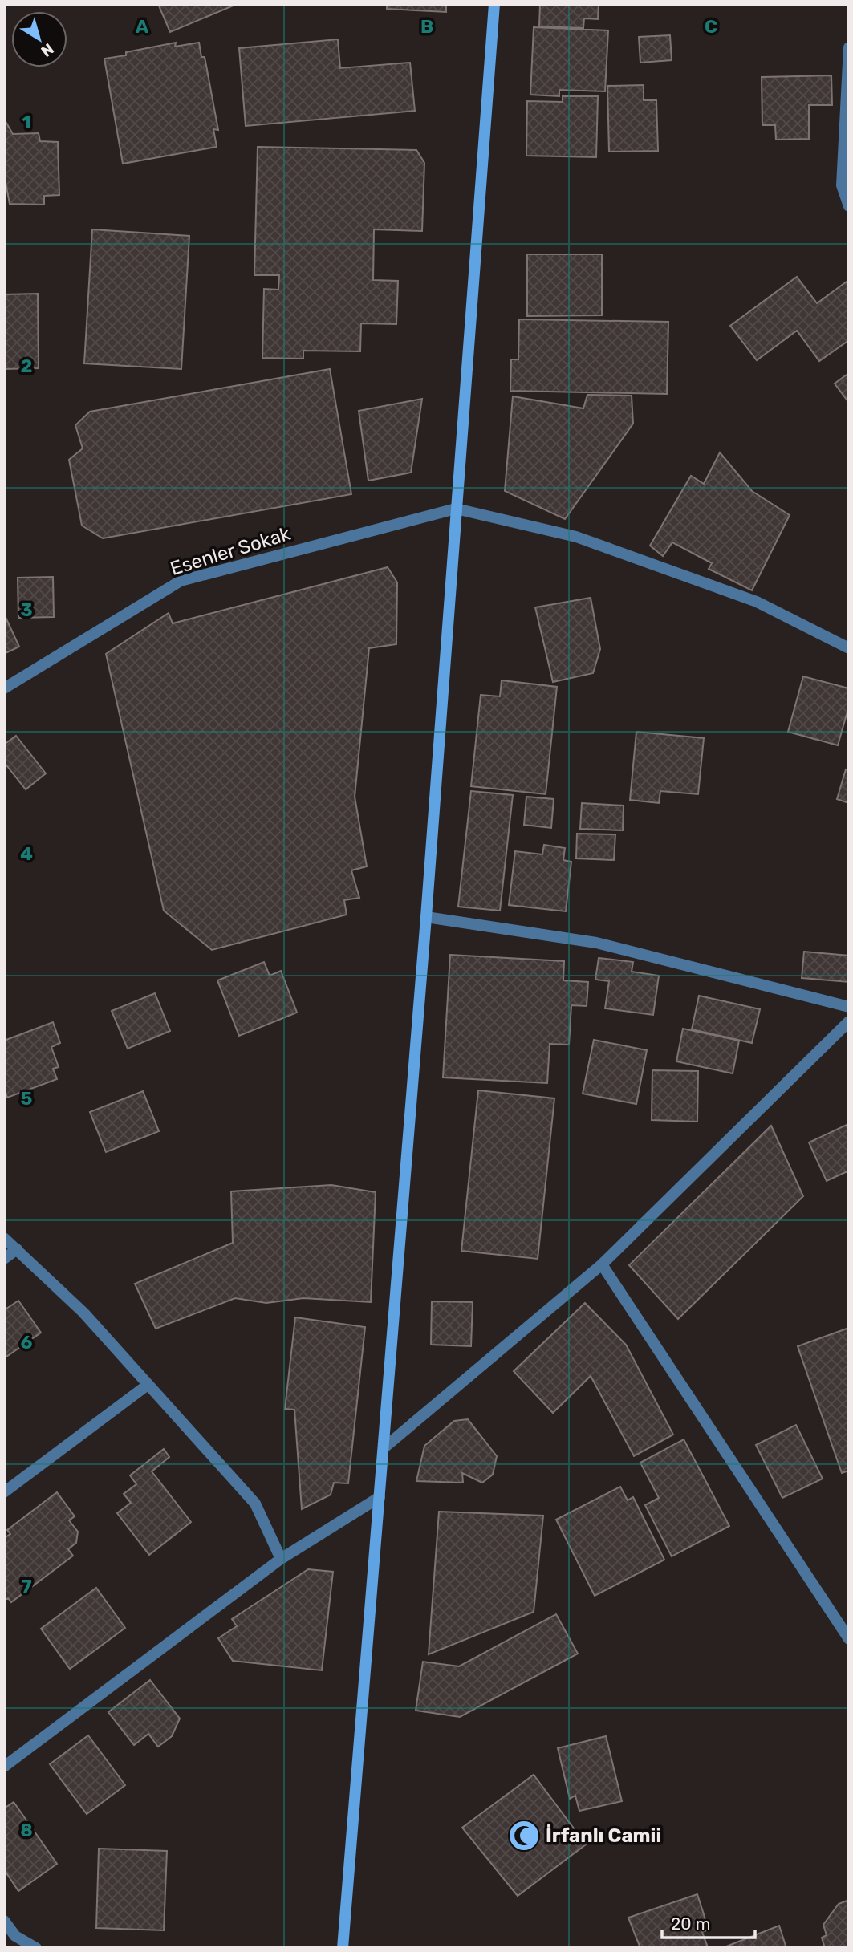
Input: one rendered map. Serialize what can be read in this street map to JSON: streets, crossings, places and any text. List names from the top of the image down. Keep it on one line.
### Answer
{"streets":{"street":["Esenler Sokak"]},"places":{"mosque":["İrfanlı Camii"]},"scale_bar":"20 m","north":"bottom right","grid":{"columns":["A","B","C"],"rows":["1","2","3","4","5","6","7","8"]}}
